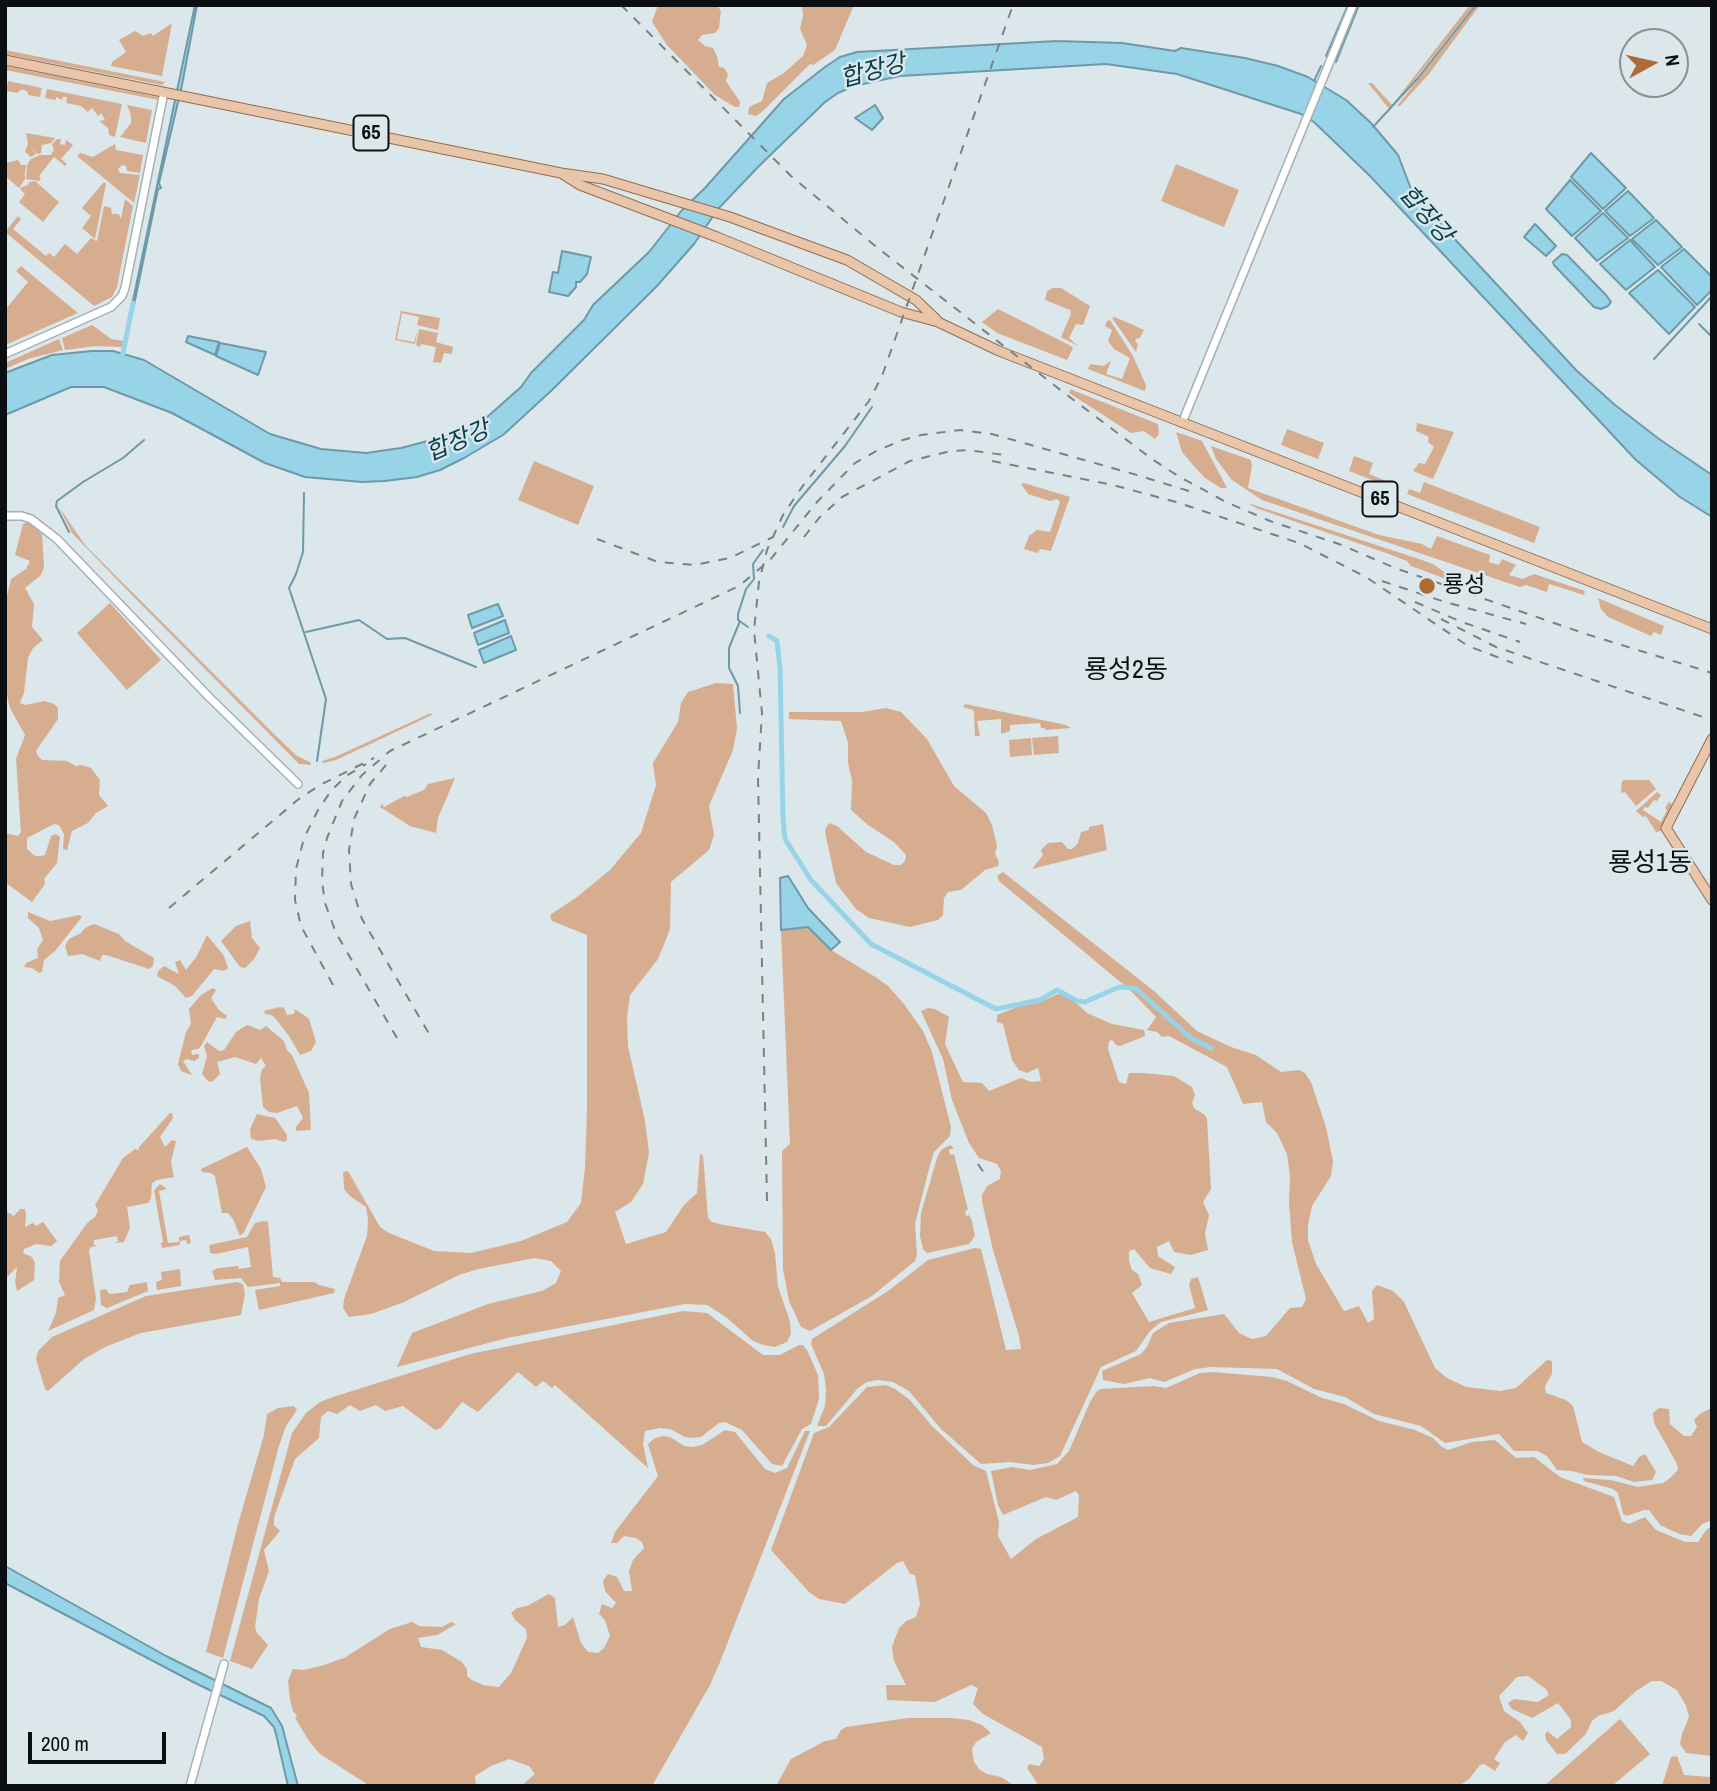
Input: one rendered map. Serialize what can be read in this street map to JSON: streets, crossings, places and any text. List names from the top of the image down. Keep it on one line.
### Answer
{"streets":{"main road":["65"]},"districts":["룡성2동","룡성1동"],"water":["합장강"],"places":["룡성"],"scale_bar":"200 m","north":"right"}
